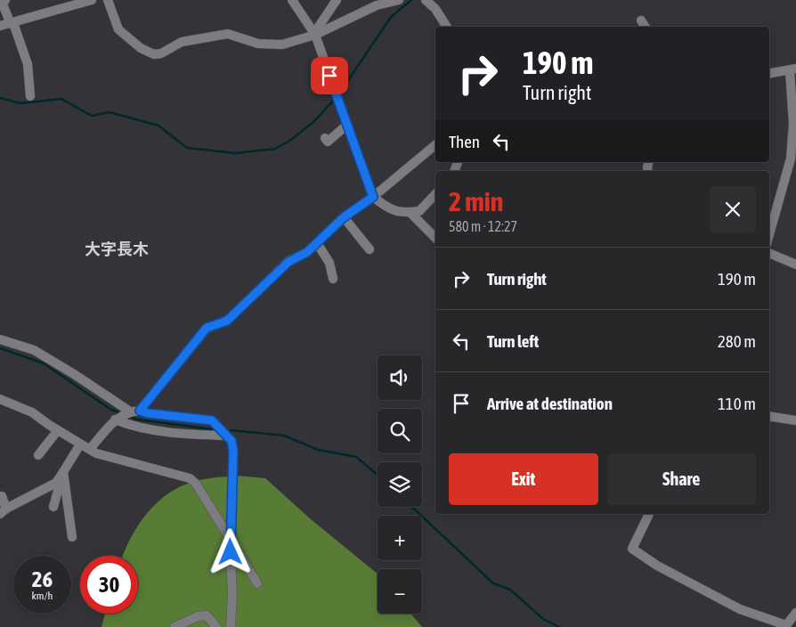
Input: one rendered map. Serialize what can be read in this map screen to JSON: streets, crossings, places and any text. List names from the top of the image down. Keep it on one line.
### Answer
{"districts":["大字長木"],"page":{"turn":["190 m","Turn right"],"then":"Then","heading":["2 min","580 m · 12:27"],"list":[{"name":"Turn right","value":"190 m"},{"name":"Turn left","value":"280 m"},{"name":"Arrive at destination","value":"110 m"}],"map_buttons":["+","−"],"buttons":["Exit","Share"],"speed":"26 km/h","limit":"30"}}
